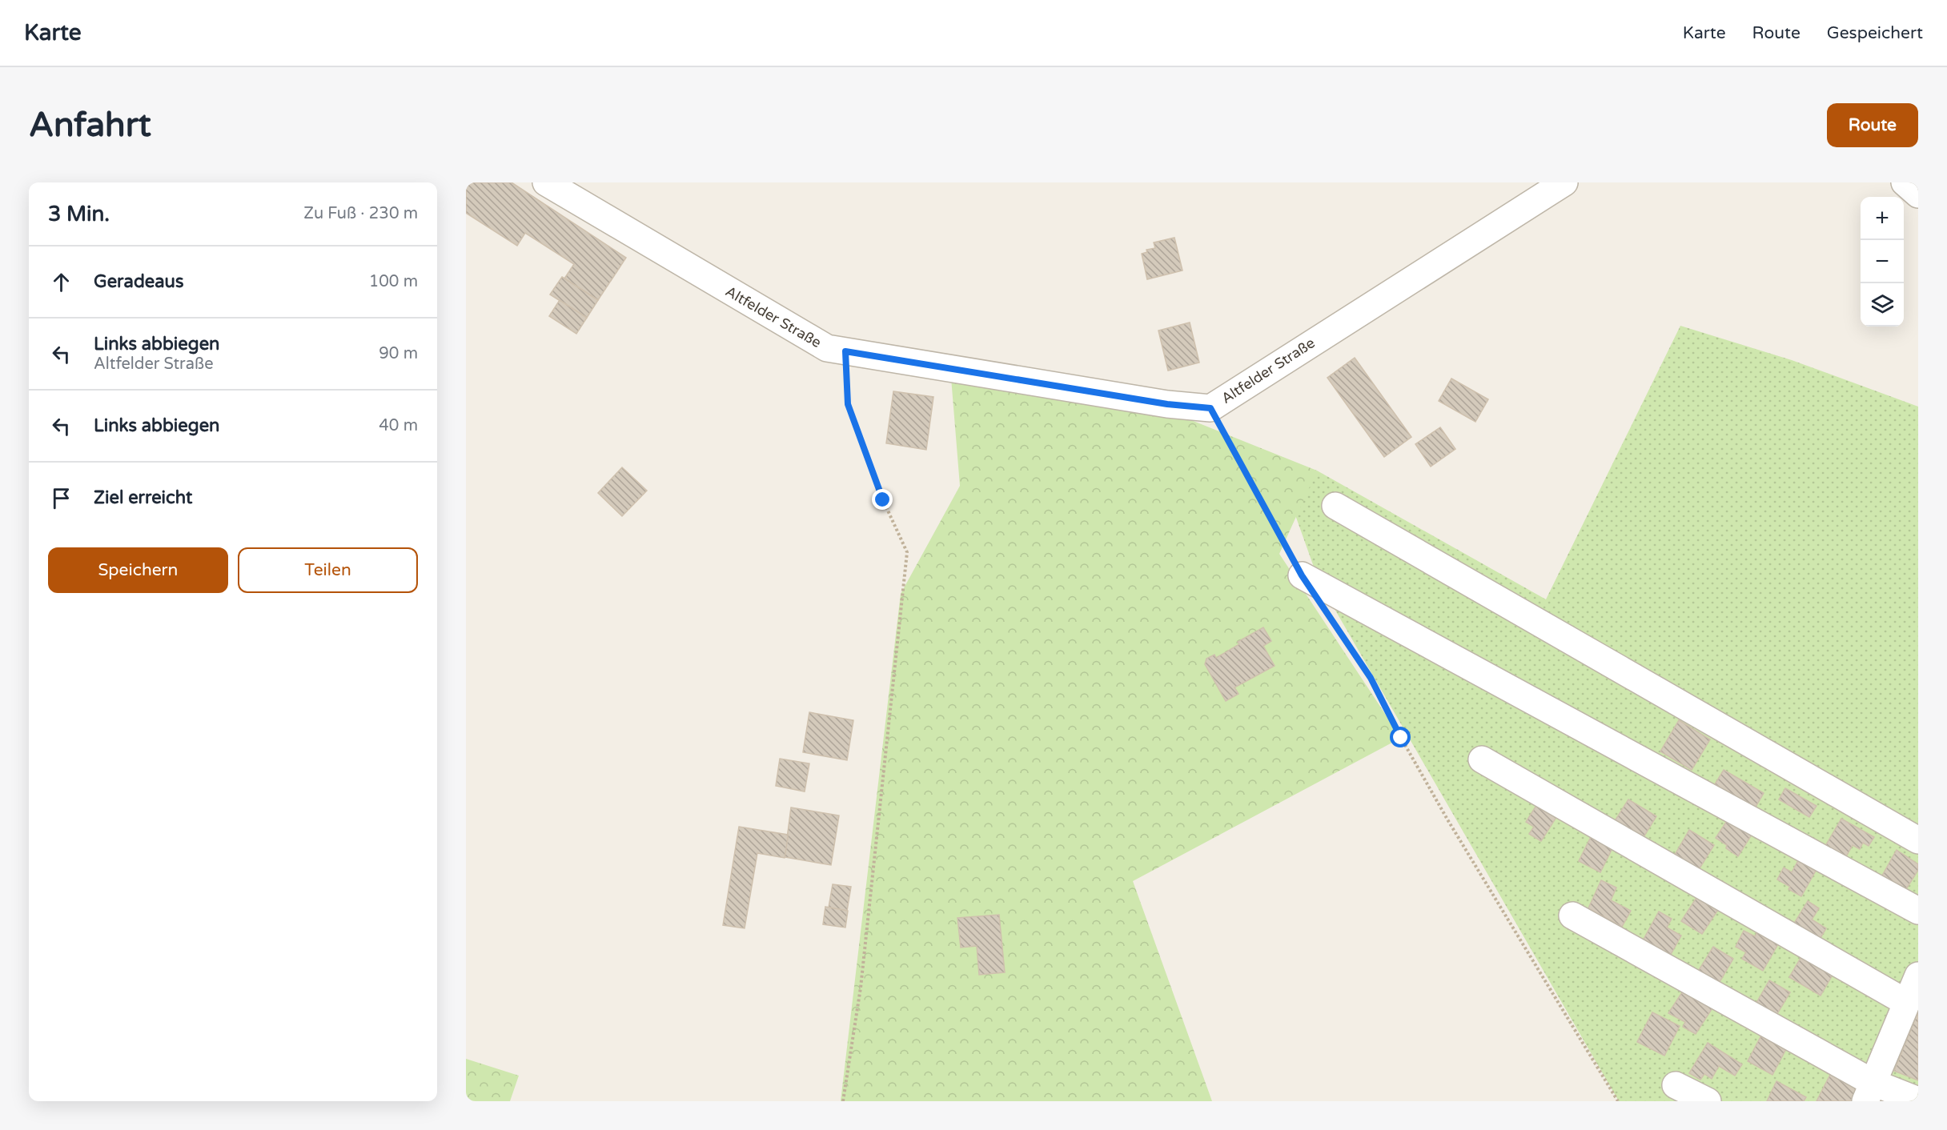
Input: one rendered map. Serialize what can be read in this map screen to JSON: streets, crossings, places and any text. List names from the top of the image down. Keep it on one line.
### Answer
{"streets":{"street":["Altfelder Straße"]},"page":{"header":"Karte","nav":["Karte","Route","Gespeichert"],"buttons":["Route",["Speichern","Teilen"]],"title":"Anfahrt","heading":["3 Min.","Zu Fuß · 230 m"],"map_buttons":["+","−"],"list":[["Geradeaus","100 m"],["Links abbiegen","Altfelder Straße","90 m"],["Links abbiegen","40 m"],"Ziel erreicht"]}}
